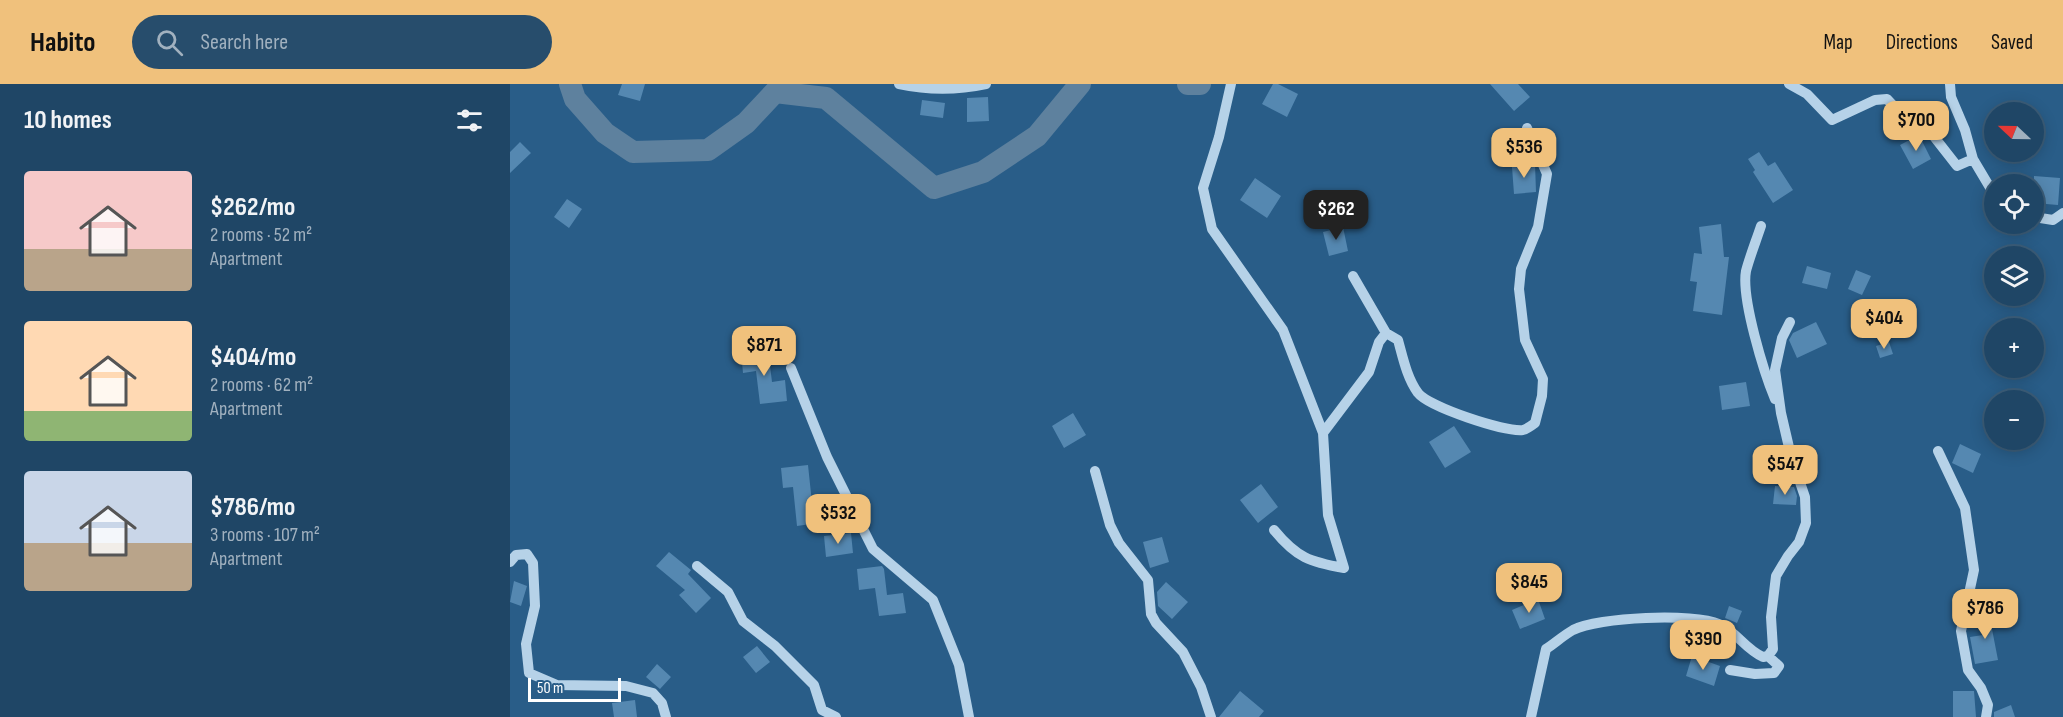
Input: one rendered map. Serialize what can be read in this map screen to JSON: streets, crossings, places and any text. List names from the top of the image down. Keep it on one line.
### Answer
{"scale_bar":"50 m","north":"left","page":{"header":"Habito","search":"Search here","nav":["Map","Directions","Saved"],"heading":"10 homes","price":["$700","$536","$262","$404","$871","$547","$532","$845","$786","$390"],"map_buttons":["+","−"],"list":[{"name":"$262/mo","note":"2 rooms · 52 m² · Apartment"},{"name":"$404/mo","note":"2 rooms · 62 m² · Apartment"},{"name":"$786/mo","note":"3 rooms · 107 m² · Apartment"}],"scale":"50 m"}}
